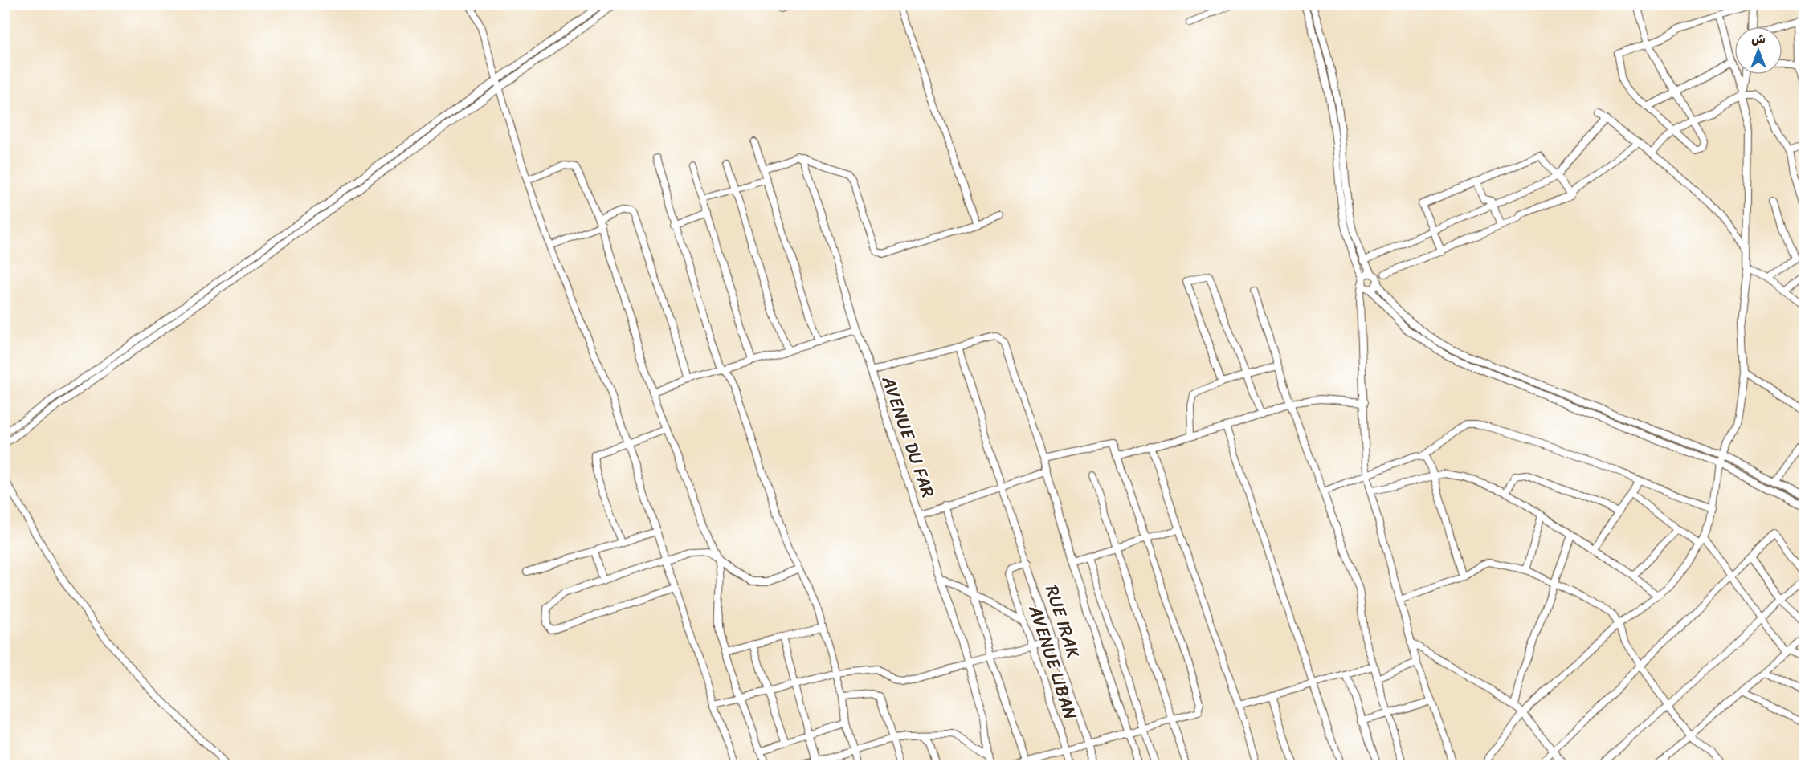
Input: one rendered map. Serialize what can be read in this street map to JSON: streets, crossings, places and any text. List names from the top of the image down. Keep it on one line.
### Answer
{"streets":{"street":["AVENUE DU FAR","RUE IRAK","AVENUE LIBAN"]},"crossings":[["RUE IRAK","AVENUE LIBAN"]],"north":"top"}
